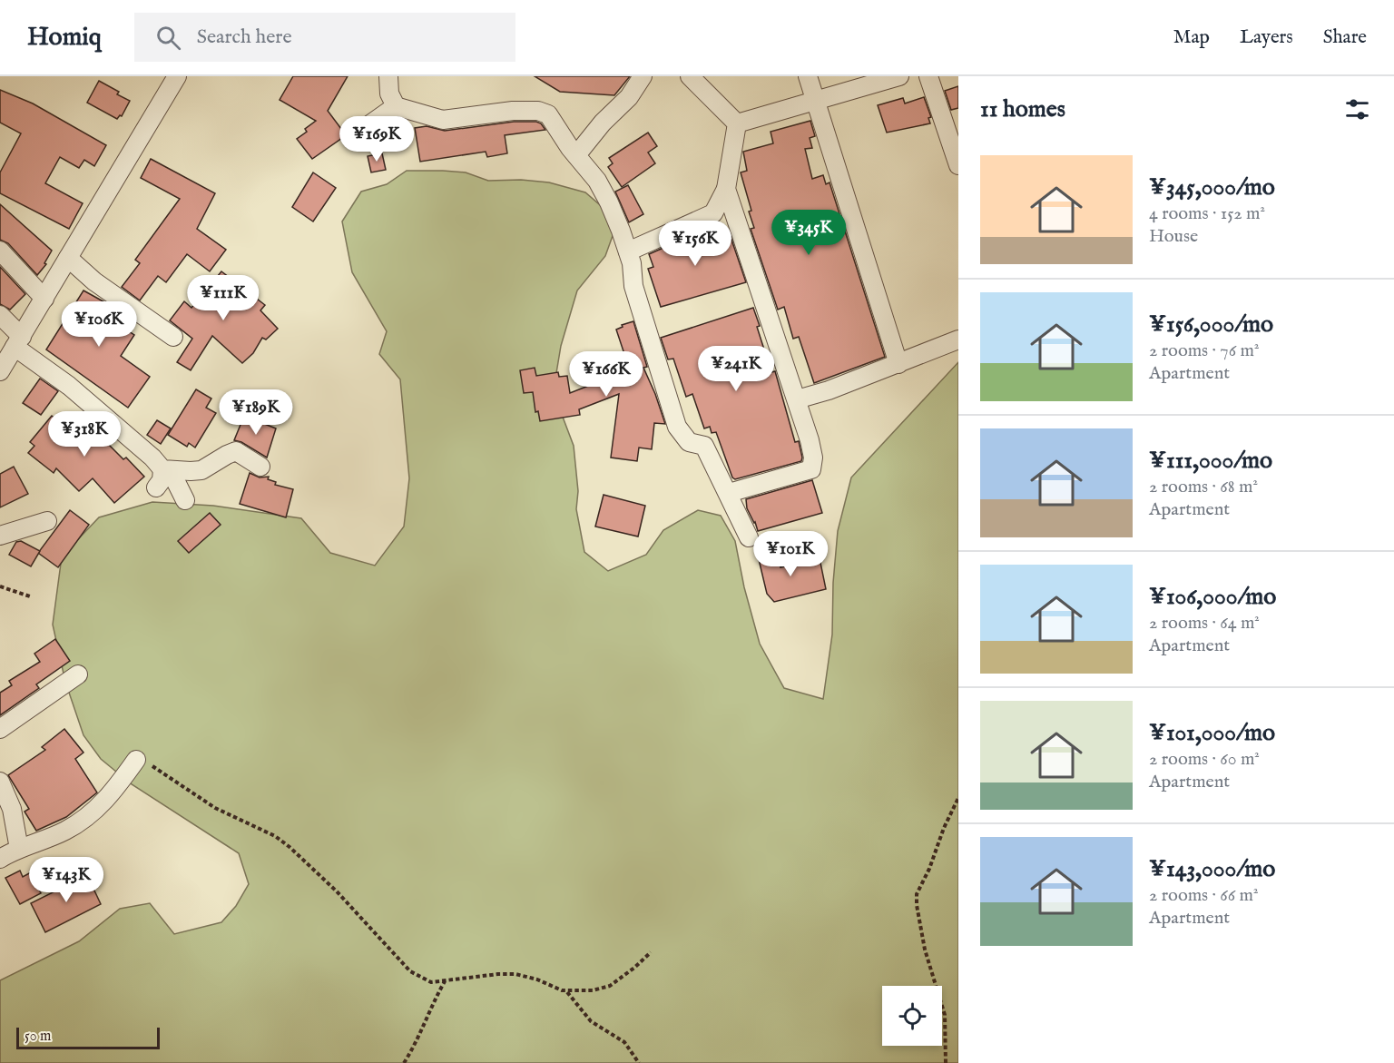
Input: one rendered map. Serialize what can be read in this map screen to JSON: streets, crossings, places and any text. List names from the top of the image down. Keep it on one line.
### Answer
{"scale_bar":"50 m","page":{"header":"Homiq","search":"Search here","nav":["Map","Layers","Share"],"heading":"11 homes","price":["¥169K","¥345K","¥156K","¥111K","¥106K","¥241K","¥166K","¥189K","¥318K","¥101K","¥143K"],"list":[{"name":"¥345,000/mo","note":"4 rooms · 152 m² · House"},{"name":"¥156,000/mo","note":"2 rooms · 76 m² · Apartment"},{"name":"¥111,000/mo","note":"2 rooms · 68 m² · Apartment"},{"name":"¥106,000/mo","note":"2 rooms · 64 m² · Apartment"},{"name":"¥101,000/mo","note":"2 rooms · 60 m² · Apartment"},{"name":"¥143,000/mo","note":"2 rooms · 66 m² · Apartment"}],"scale":"50 m"}}
